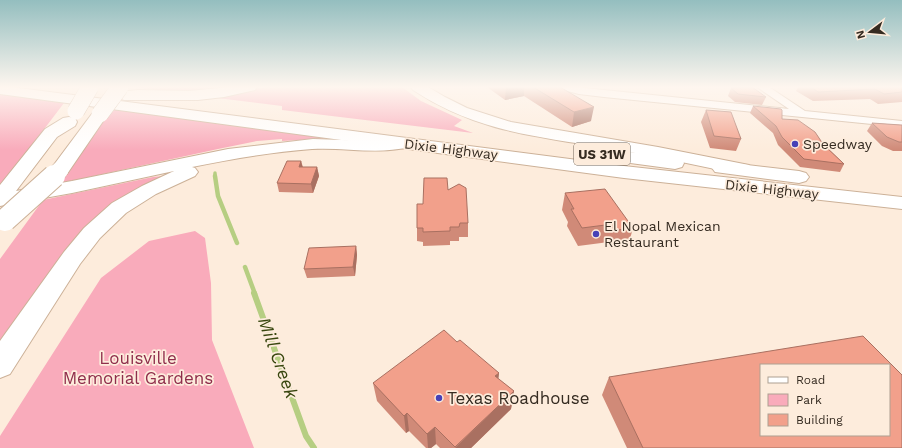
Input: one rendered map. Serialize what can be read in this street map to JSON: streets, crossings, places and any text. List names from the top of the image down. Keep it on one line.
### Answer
{"streets":{"main road":["Dixie Highway","US 31W"]},"water":["Mill Creek"],"parks":["Louisville Memorial Gardens"],"places":["Speedway","El Nopal Mexican Restaurant","Texas Roadhouse"],"legend":["Road","Park","Building"],"north":"left"}
